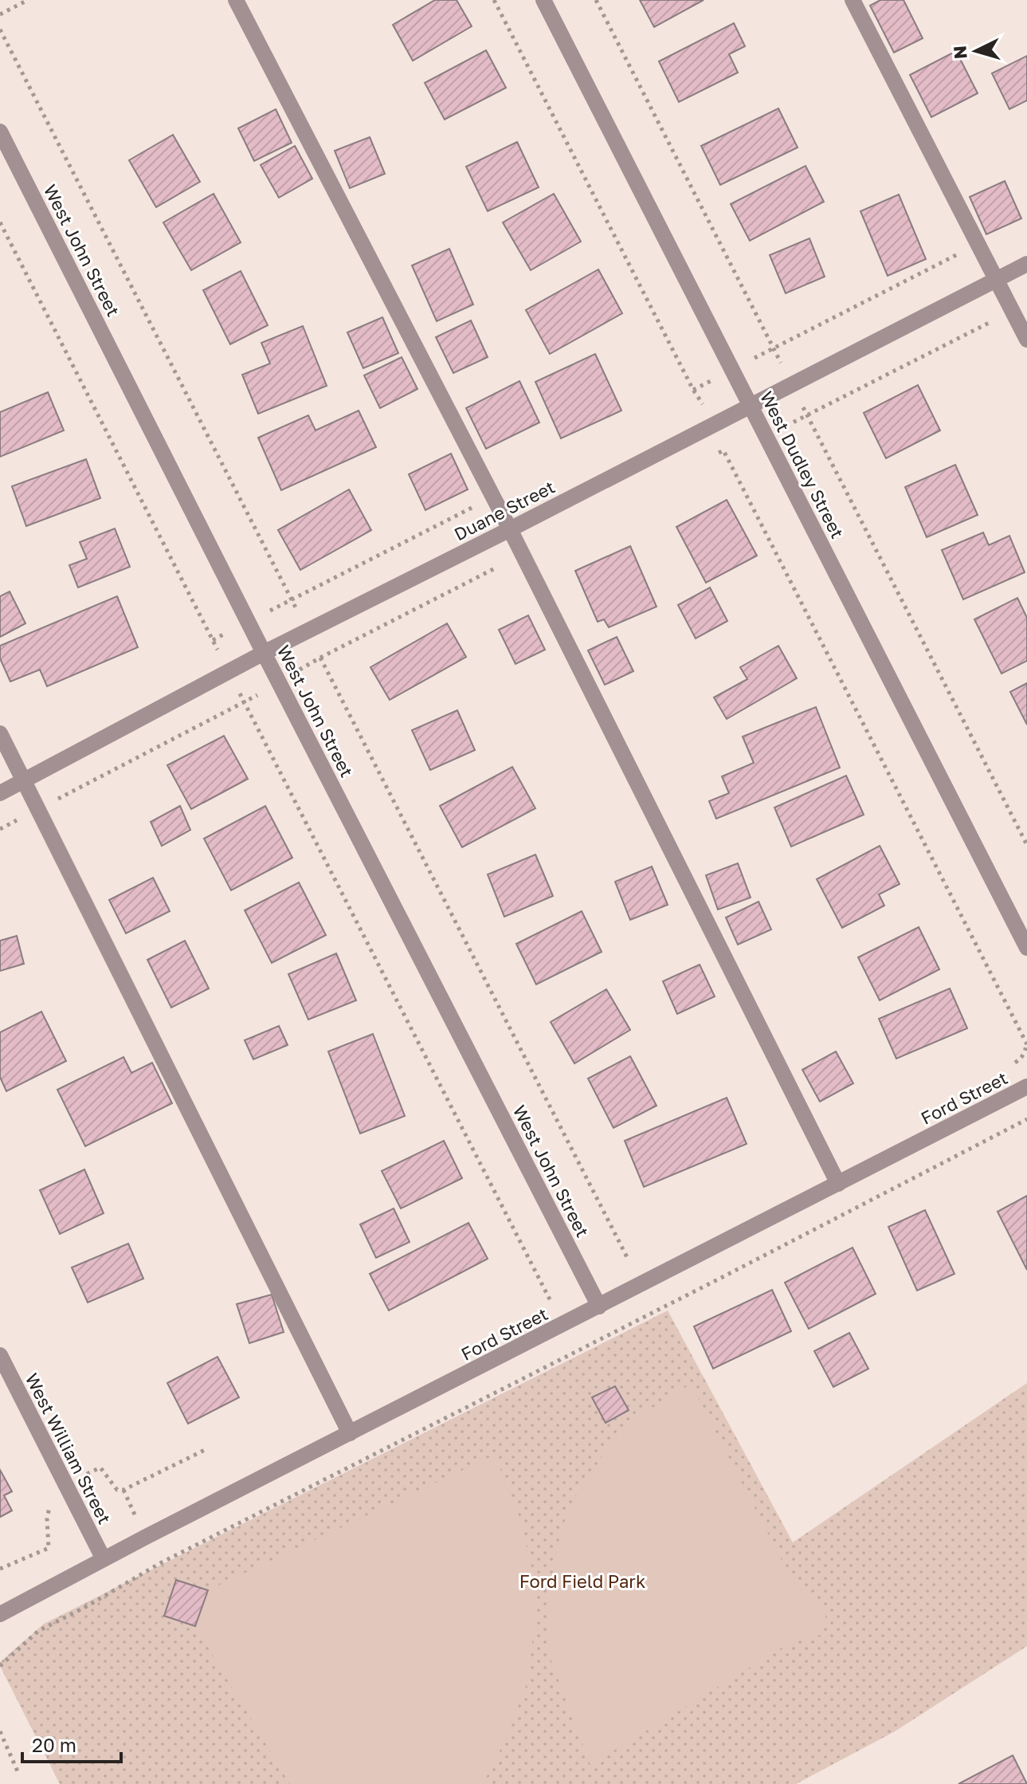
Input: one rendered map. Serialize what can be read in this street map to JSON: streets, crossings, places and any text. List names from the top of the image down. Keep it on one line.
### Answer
{"streets":{"street":["West John Street","West Dudley Street","Duane Street","Ford Street","West William Street"]},"crossings":[["West John Street","Duane Street"],["West John Street","Ford Street"],["West Dudley Street","Duane Street"],["Ford Street","West William Street"]],"parks":["Ford Field Park"],"scale_bar":"20 m","north":"left"}
